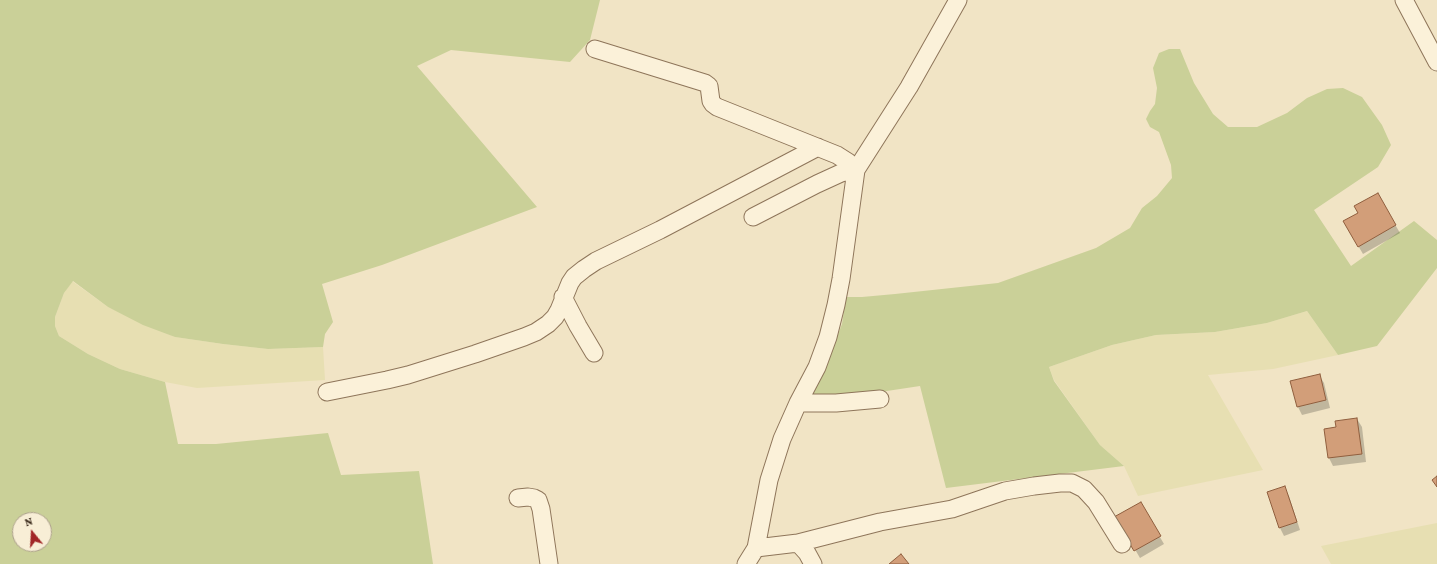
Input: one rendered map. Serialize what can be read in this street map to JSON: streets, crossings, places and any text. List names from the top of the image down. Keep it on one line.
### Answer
{"north":"top"}
